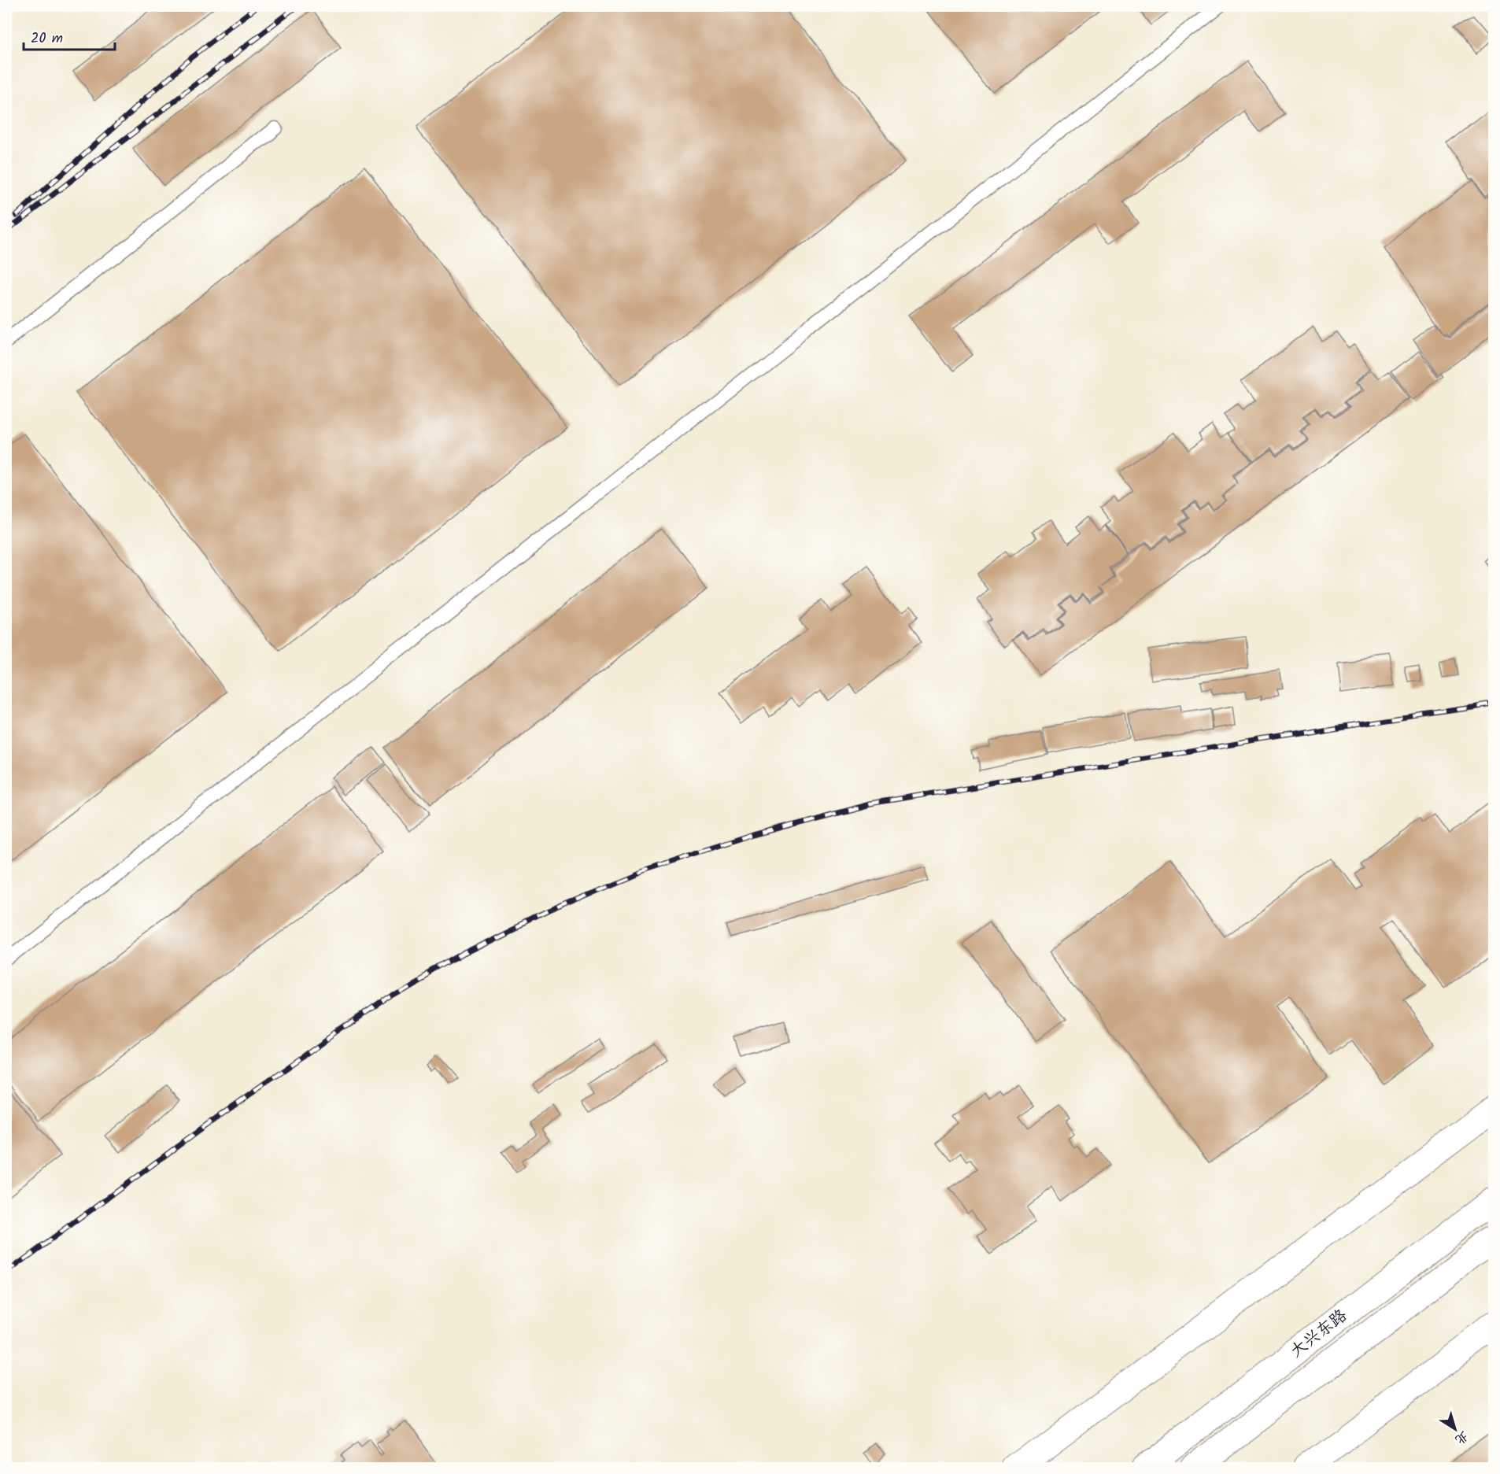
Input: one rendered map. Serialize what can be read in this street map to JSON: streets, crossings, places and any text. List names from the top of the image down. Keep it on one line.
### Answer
{"streets":{"main road":["大兴东路"]},"scale_bar":"20 m","north":"bottom right"}
